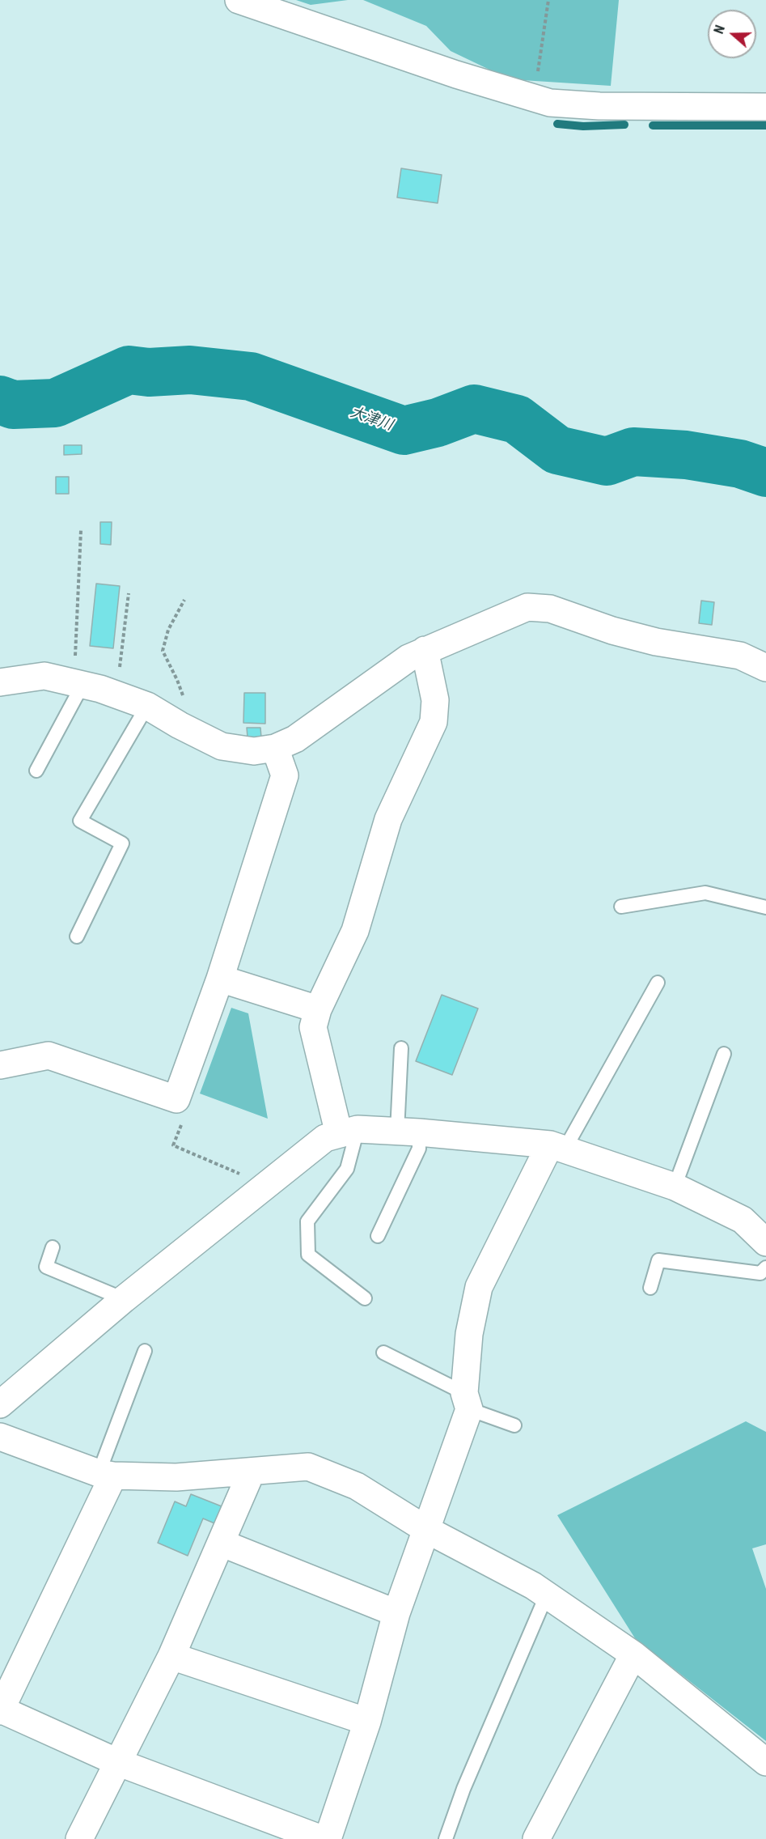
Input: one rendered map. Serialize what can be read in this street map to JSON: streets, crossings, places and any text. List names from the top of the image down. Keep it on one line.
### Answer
{"water":["大津川"],"north":"left"}
